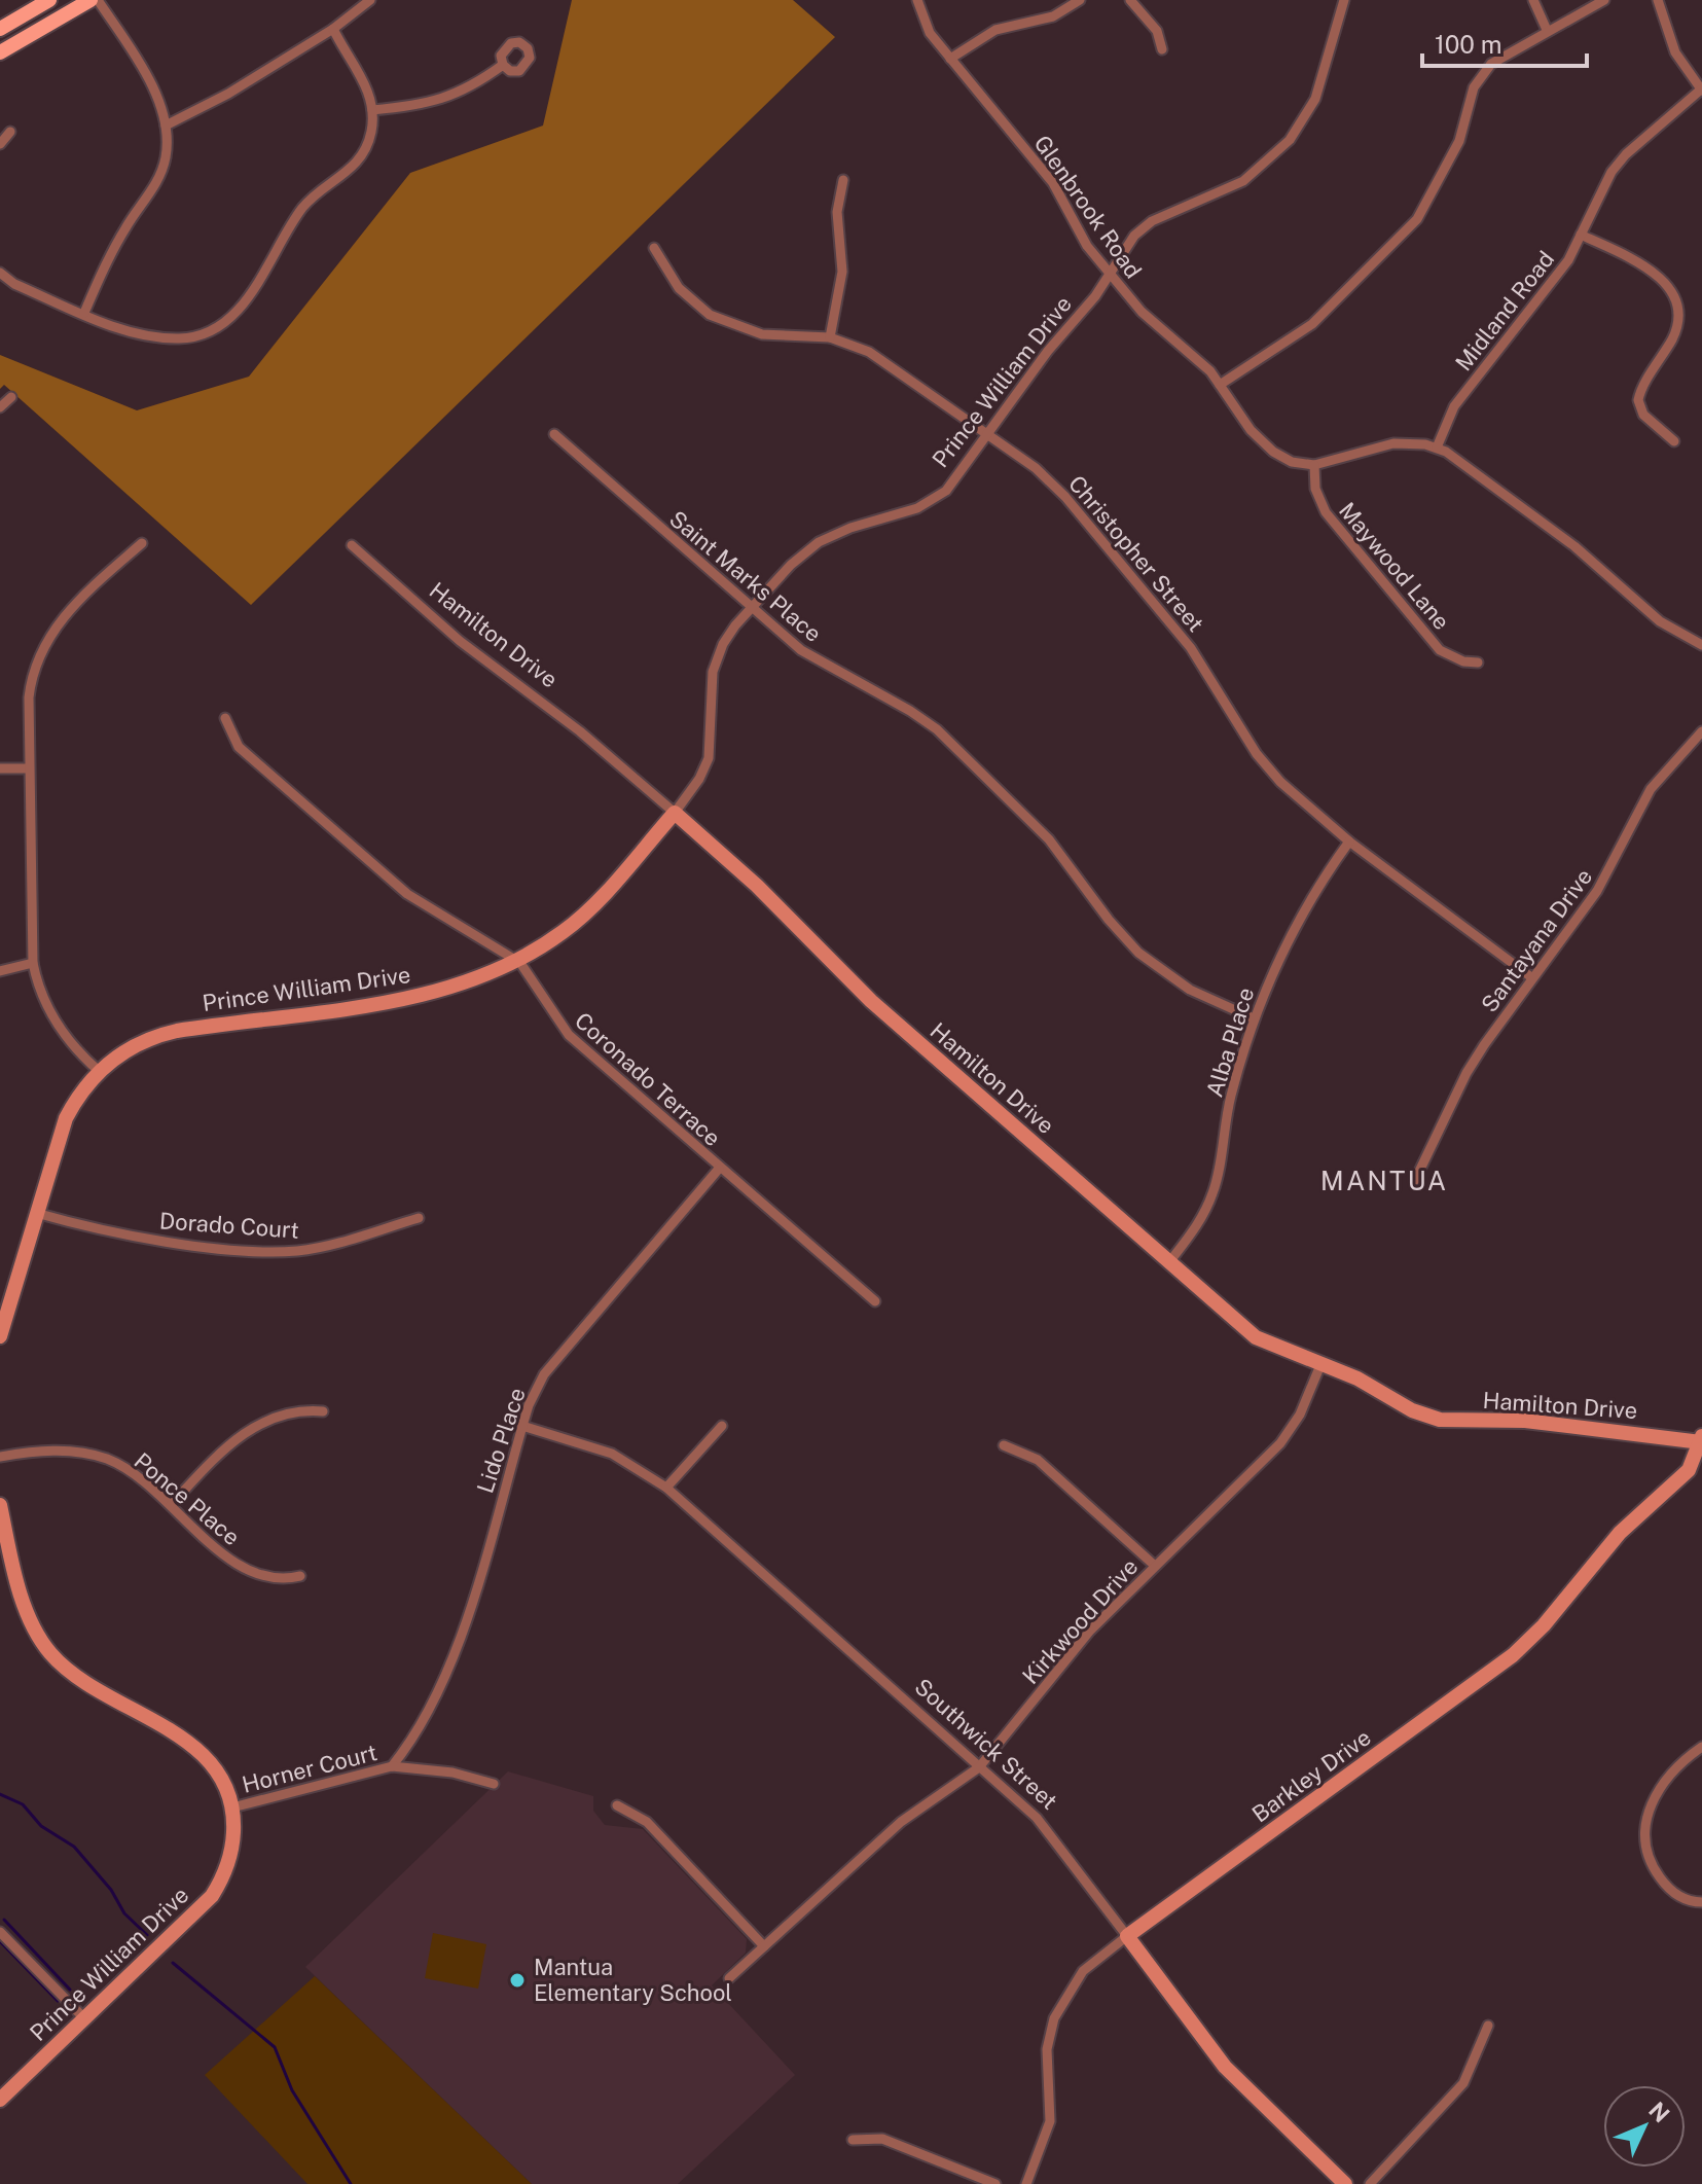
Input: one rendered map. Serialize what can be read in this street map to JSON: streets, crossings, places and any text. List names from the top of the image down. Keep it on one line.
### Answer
{"streets":{"street":["Glenbrook Road","Midland Road","Prince William Drive","Christopher Street","Maywood Lane","Saint Marks Place","Hamilton Drive","Santayana Drive","Alba Place","Coronado Terrace","Dorado Court","Lido Place","Ponce Place","Kirkwood Drive","Southwick Street","Horner Court","Barkley Drive"]},"crossings":[["Glenbrook Road","Prince William Drive"],["Glenbrook Road","Maywood Lane"],["Prince William Drive","Christopher Street"],["Prince William Drive","Saint Marks Place"],["Prince William Drive","Hamilton Drive"],["Prince William Drive","Coronado Terrace"],["Prince William Drive","Dorado Court"],["Prince William Drive","Horner Court"],["Christopher Street","Santayana Drive"],["Christopher Street","Alba Place"],["Saint Marks Place","Alba Place"],["Hamilton Drive","Alba Place"],["Hamilton Drive","Kirkwood Drive"],["Hamilton Drive","Barkley Drive"],["Coronado Terrace","Lido Place"],["Lido Place","Southwick Street"],["Lido Place","Horner Court"],["Kirkwood Drive","Southwick Street"],["Southwick Street","Barkley Drive"]],"districts":["MANTUA"],"places":["Mantua Elementary School"],"scale_bar":"100 m","north":"top right"}
